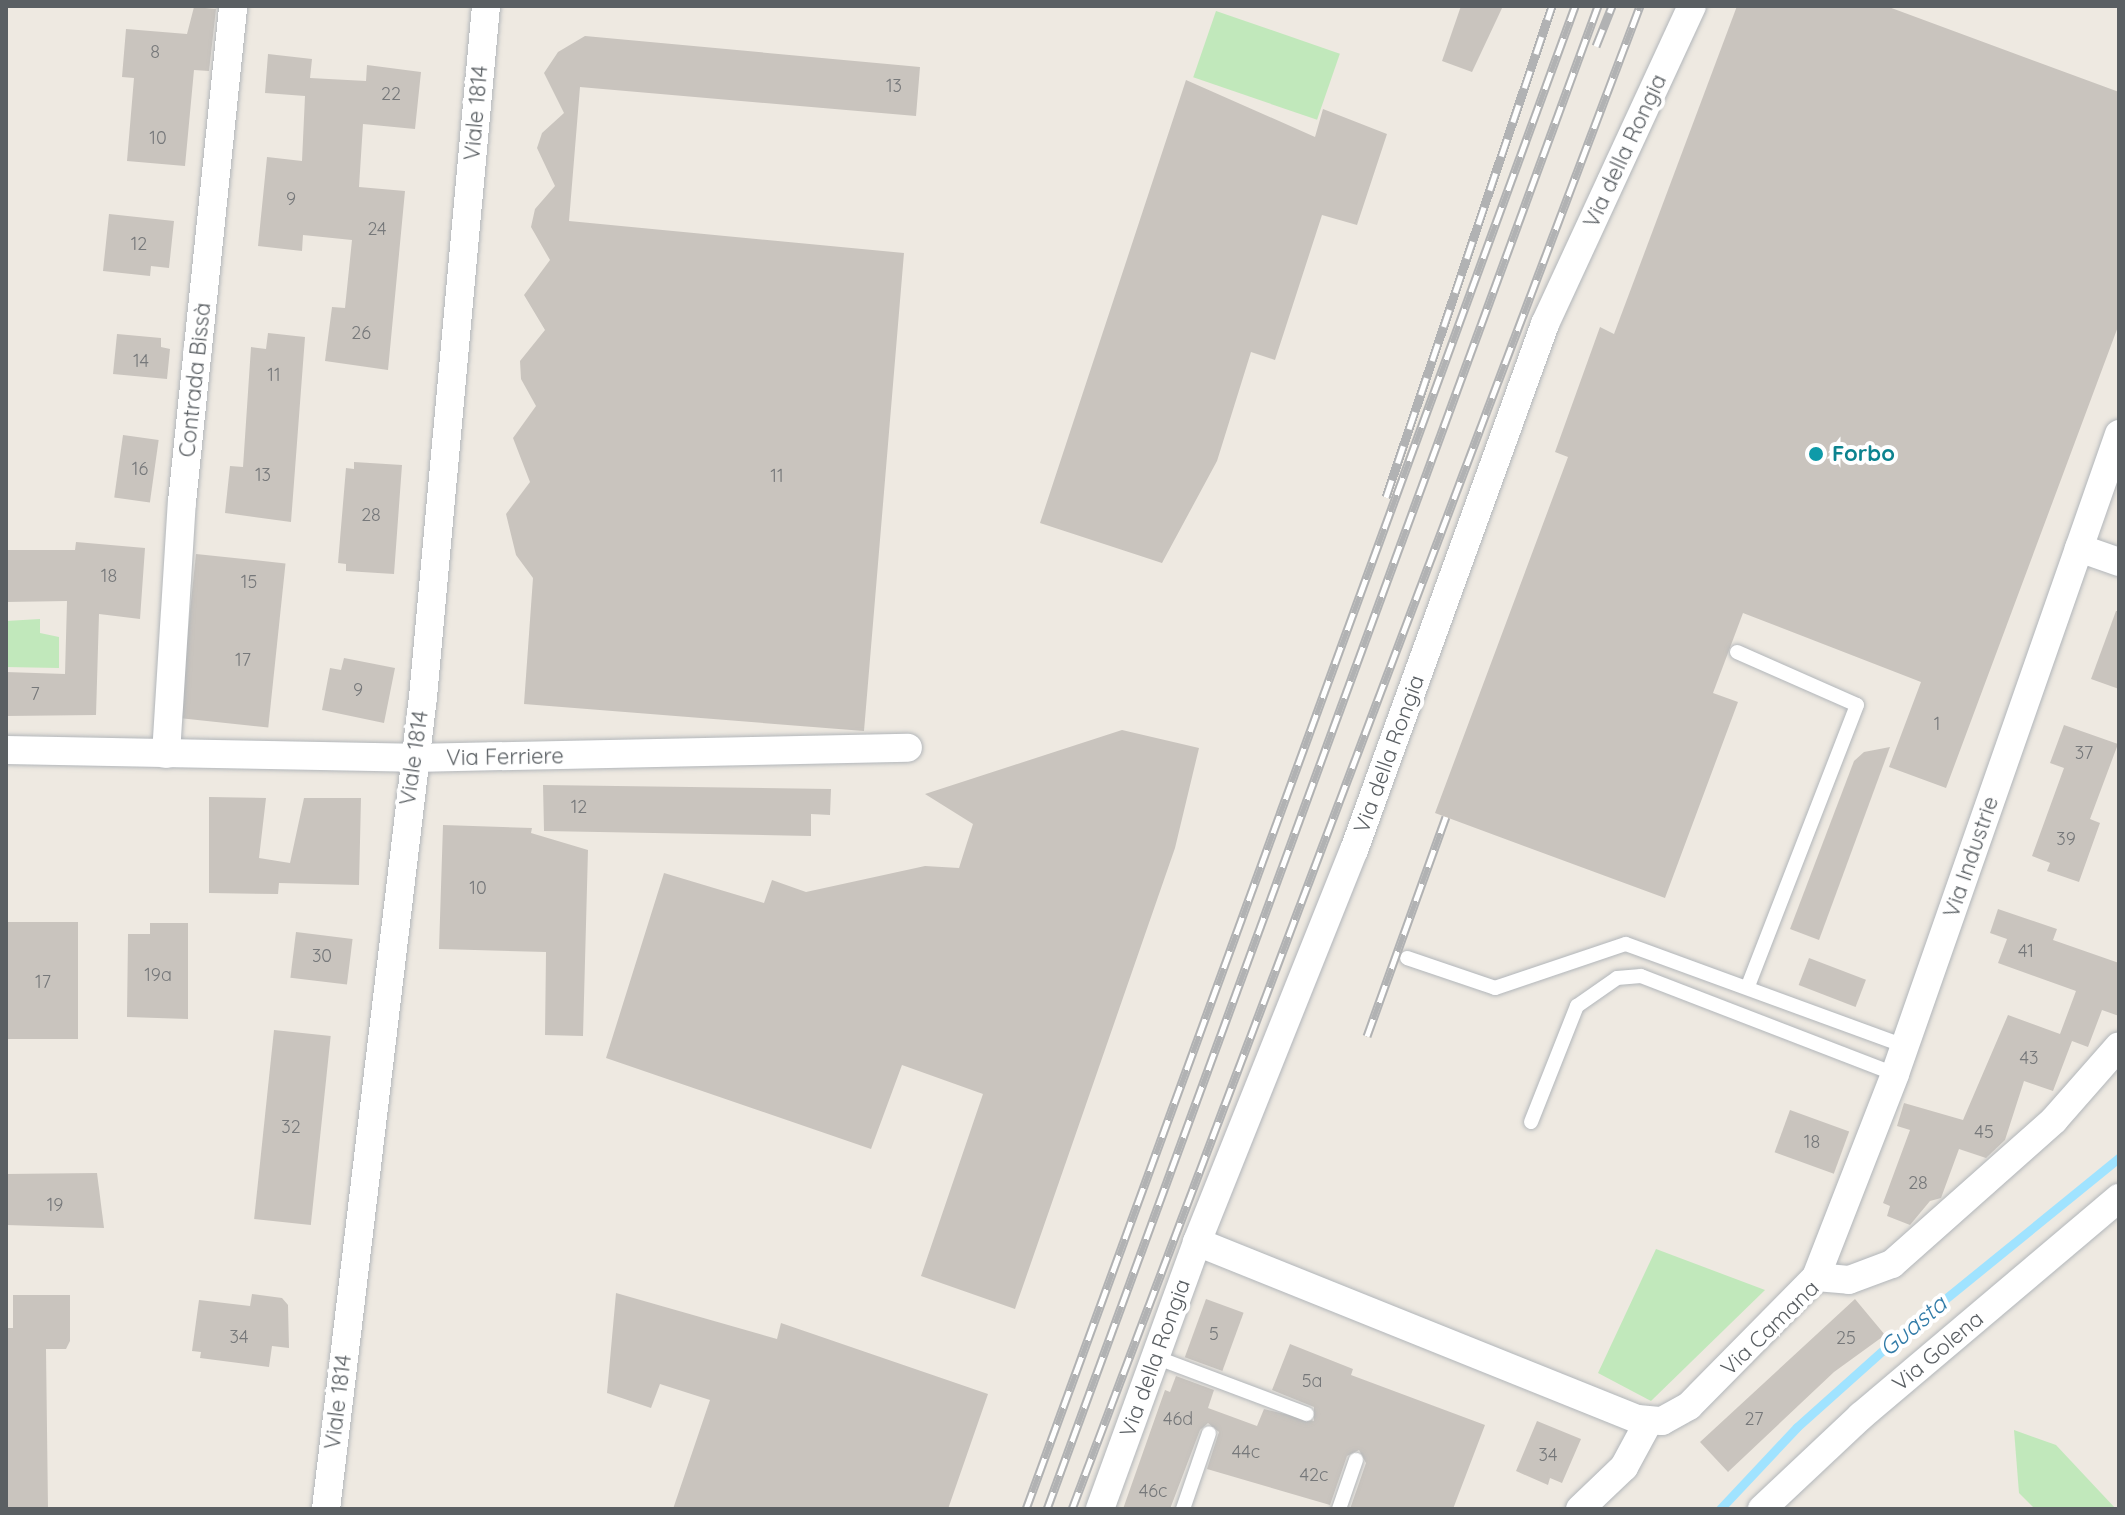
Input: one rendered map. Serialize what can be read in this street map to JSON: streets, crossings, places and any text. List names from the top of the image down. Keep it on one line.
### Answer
{"streets":{"street":["Viale 1814","Via della Rongia","Contrada Bissà","Via Ferriere","Via Industrie","Via Camana","Via Golena"]},"crossings":[["Viale 1814","Via Ferriere"],["Contrada Bissà","Via Ferriere"],["Via Industrie","Via Camana"]],"water":["Guasta"],"places":["Forbo"],"house_numbers":["8","13","22","10","9","24","12","26","14","11","16","13","11","28","18","15","17","9","7","1","37","12","39","10","41","30","19a","17","43","32","45","18","28","19","5","34","25","5a","46d","27","44c","34","42c","46c"]}
